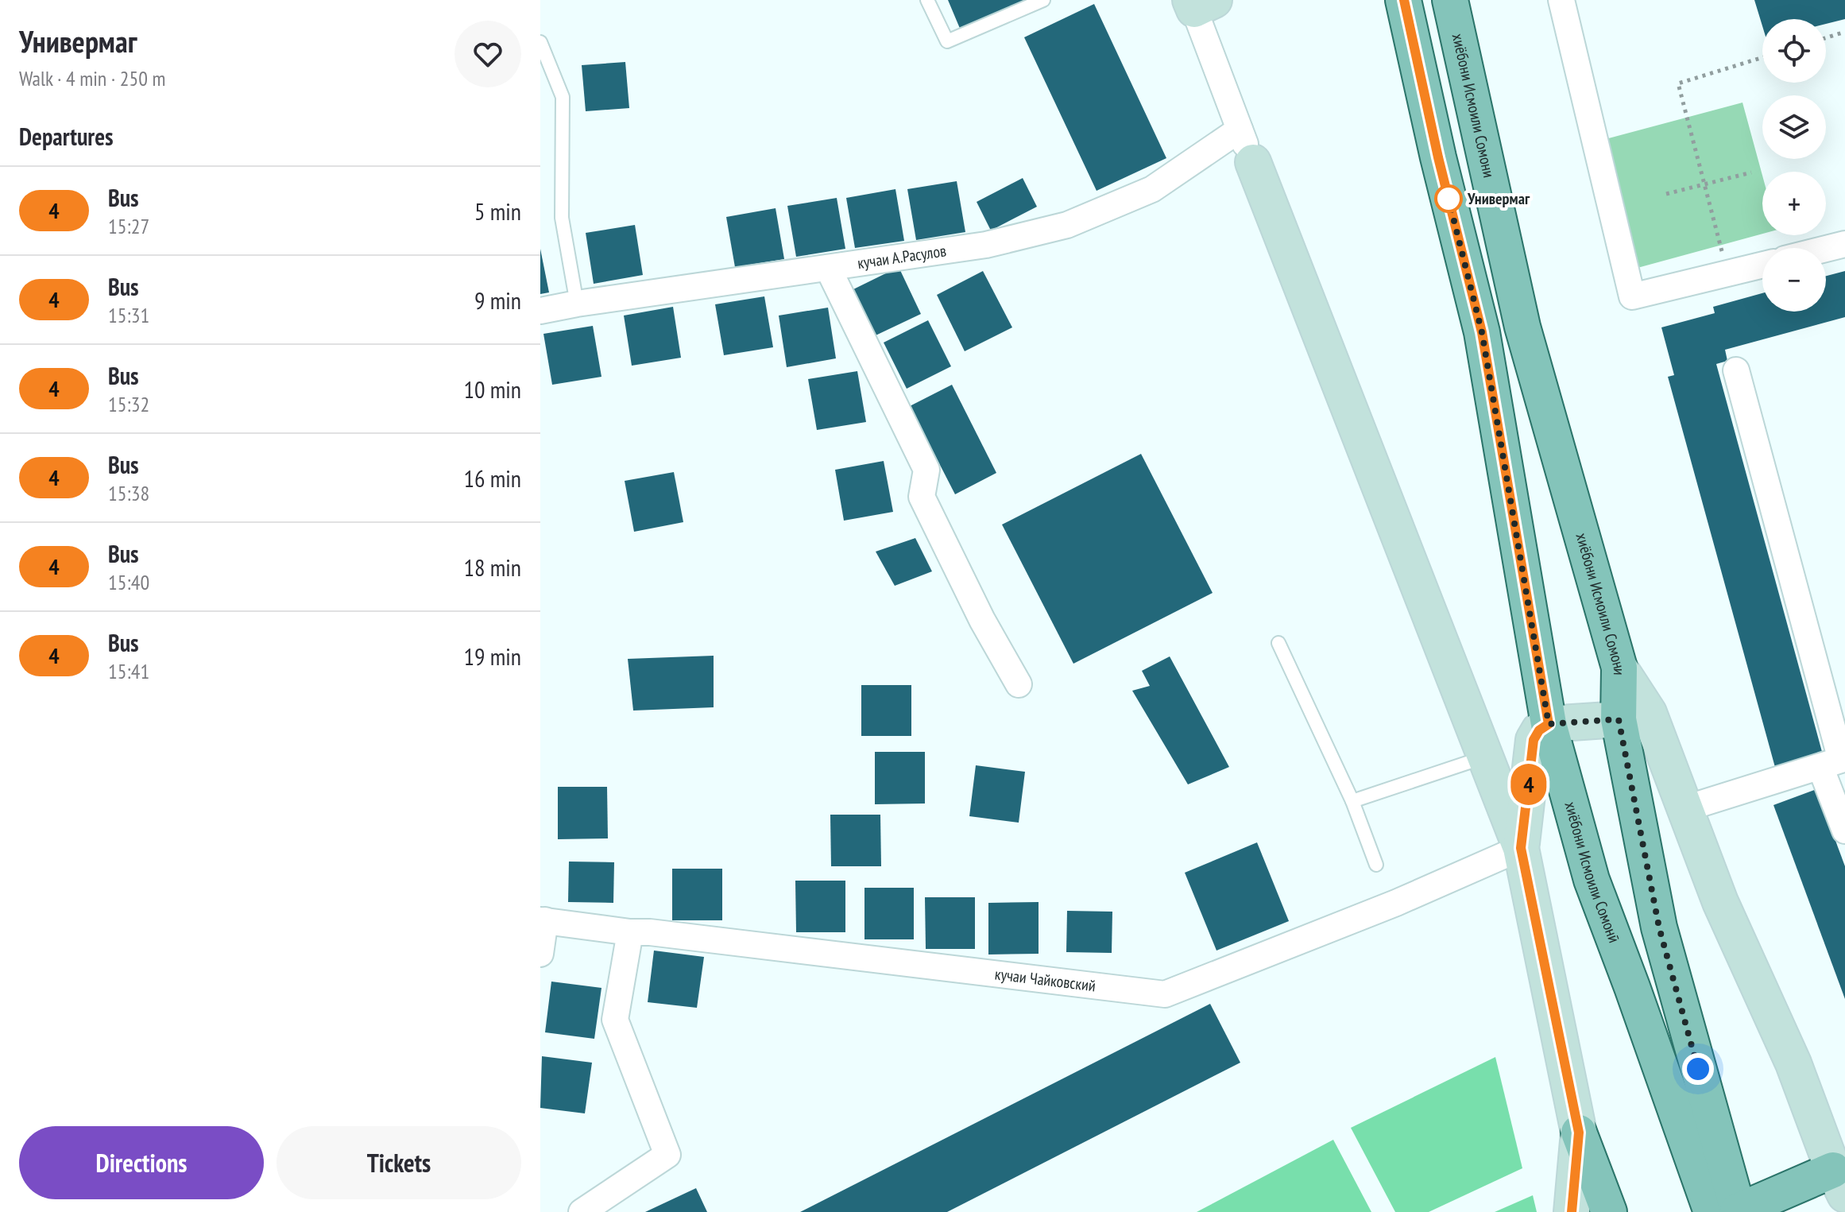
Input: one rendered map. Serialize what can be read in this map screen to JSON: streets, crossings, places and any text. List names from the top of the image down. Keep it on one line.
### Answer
{"streets":{"main road":["хиёбони Исмоили Сомони","хиёбони Исмоили Сомонӣ"],"street":["кучаи А.Расулов","кучаи Чайковский"]},"crossings":[["хиёбони Исмоили Сомони","хиёбони Исмоили Сомонӣ"]],"places":["Универмаг"],"lines":["bus line 4"],"page":{"heading":[["Универмаг","Walk · 4 min · 250 m"],"Departures"],"on_map":"4","map_buttons":["+","−"],"list":[{"mark":"4","name":"Bus","note":"15:27","value":"5 min"},{"mark":"4","name":"Bus","note":"15:31","value":"9 min"},{"mark":"4","name":"Bus","note":"15:32","value":"10 min"},{"mark":"4","name":"Bus","note":"15:38","value":"16 min"},{"mark":"4","name":"Bus","note":"15:40","value":"18 min"},{"mark":"4","name":"Bus","note":"15:41","value":"19 min"}],"buttons":["Directions","Tickets"]}}
